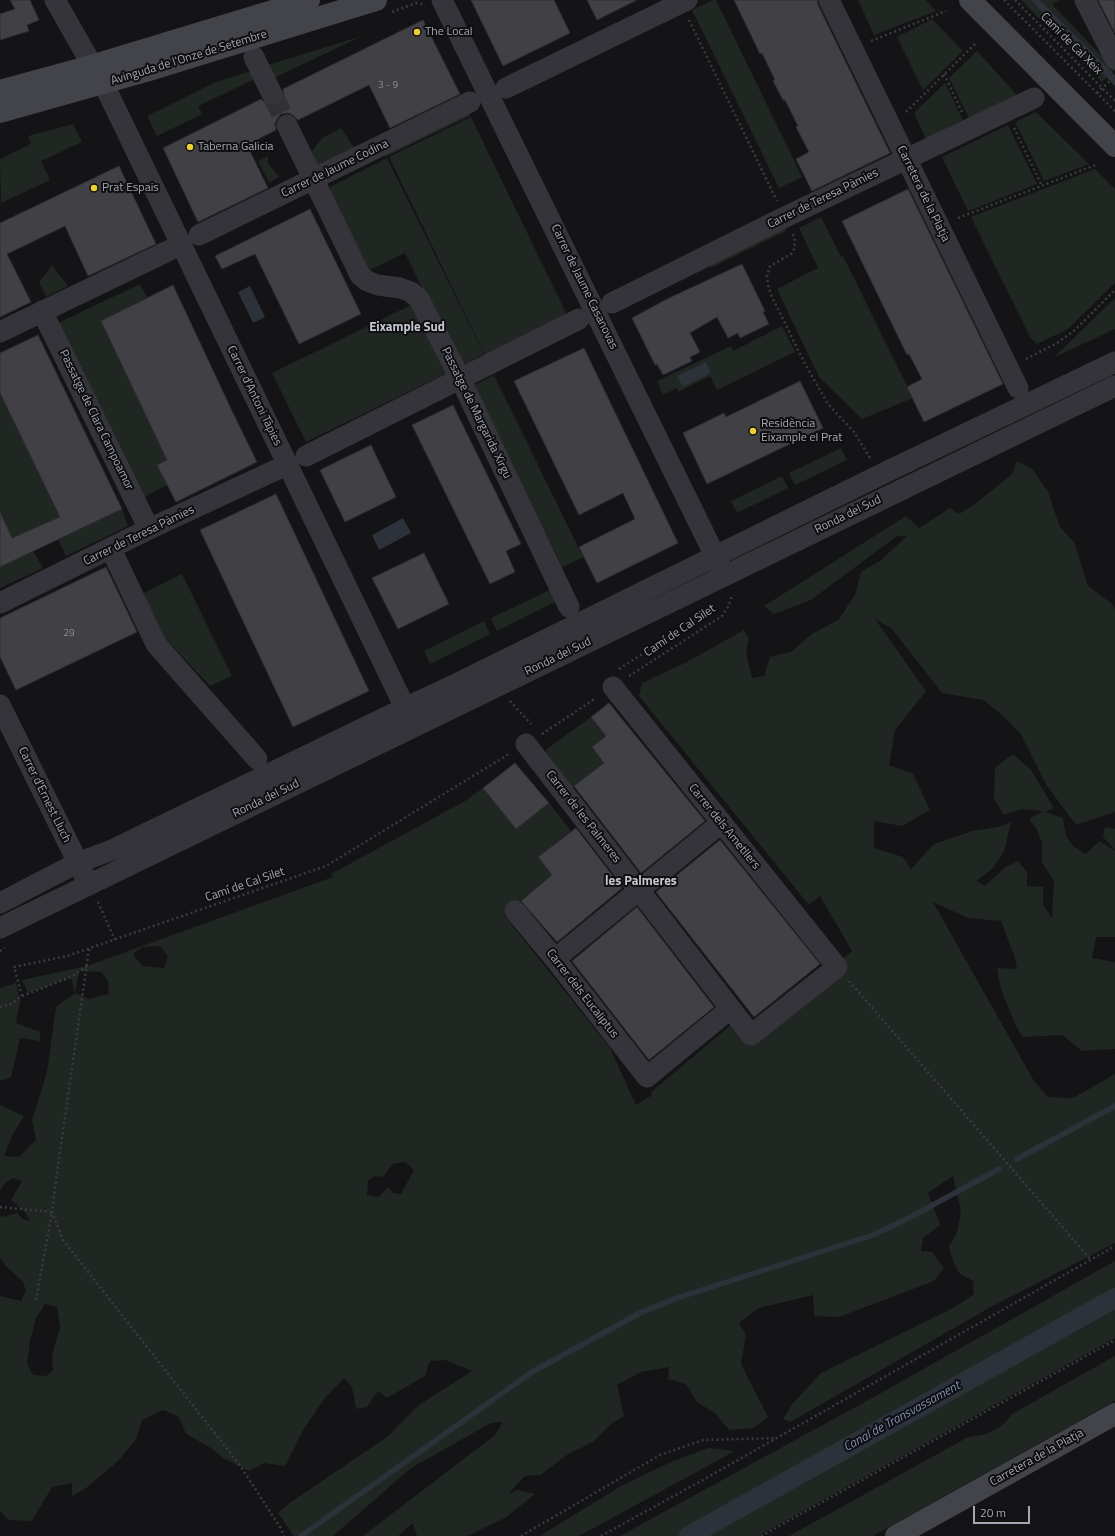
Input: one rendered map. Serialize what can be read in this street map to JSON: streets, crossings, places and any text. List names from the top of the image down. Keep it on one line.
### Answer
{"streets":{"main road":["Avinguda de l'Onze de Setembre","Carretera de la Platja"],"street":["Carrer de Jaume Codina","Carrer de Teresa Pàmies","Carrer de Jaume Casanovas","Carrer d'Antoni Tàpies","Passatge de Margarida Xirgu","Passatge de Clara Campoamor","Ronda del Sud","Carrer d'Ernest Lluch","Carrer de les Palmeres","Carrer dels Ametllers","Carrer dels Eucaliptus"],"path":["Camí de Cal Xeix","Camí de Cal Silet"]},"crossings":[["Avinguda de l'Onze de Setembre","Carrer d'Antoni Tàpies"],["Carrer de Jaume Codina","Passatge de Margarida Xirgu"],["Carretera de la Platja","Carrer de Teresa Pàmies"],["Carrer de Teresa Pàmies","Passatge de Clara Campoamor"],["Carrer de Jaume Casanovas","Ronda del Sud"],["Carrer de Jaume Casanovas","Camí de Cal Silet"],["Carrer d'Antoni Tàpies","Ronda del Sud"],["Ronda del Sud","Camí de Cal Silet"],["Ronda del Sud","Carrer d'Ernest Lluch"],["Camí de Cal Silet","Carrer dels Ametllers"],["Carrer de les Palmeres","Carrer dels Ametllers"],["Carrer de les Palmeres","Carrer dels Eucaliptus"]],"districts":["Eixample Sud","les Palmeres"],"water":["Canal de Transvassament"],"places":["The Local","Taberna Galicia","Prat Espais","Residència Eixample el Prat"],"house_numbers":["3 - 9","29"],"scale_bar":"20 m"}
